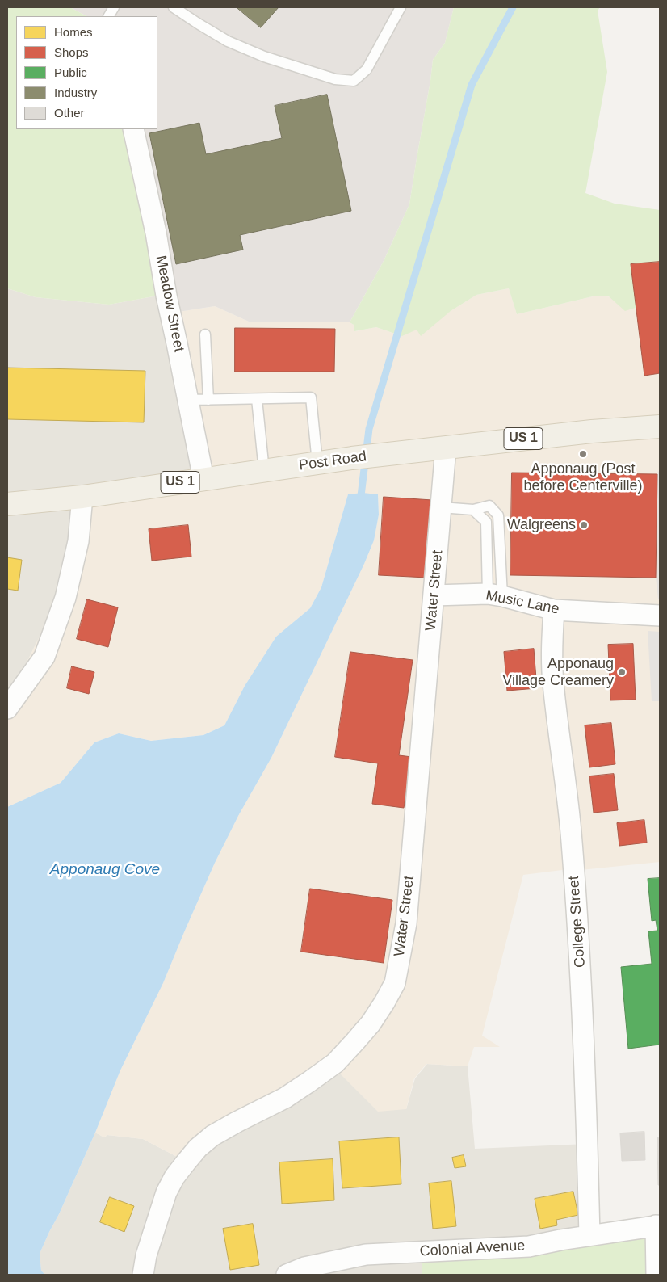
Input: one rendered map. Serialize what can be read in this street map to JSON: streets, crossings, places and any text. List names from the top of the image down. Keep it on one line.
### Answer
{"streets":{"main road":["US 1","Post Road"],"street":["Meadow Street","Water Street","Music Lane","College Street","Colonial Avenue"]},"crossings":[["Meadow Street","Post Road"],["Post Road","Water Street"],["Water Street","Music Lane"],["Music Lane","College Street"],["College Street","Colonial Avenue"]],"water":["Apponaug Cove"],"places":["Apponaug (Post before Centerville)","Walgreens","Apponaug Village Creamery"],"legend":["Homes","Shops","Public","Industry","Other"]}
